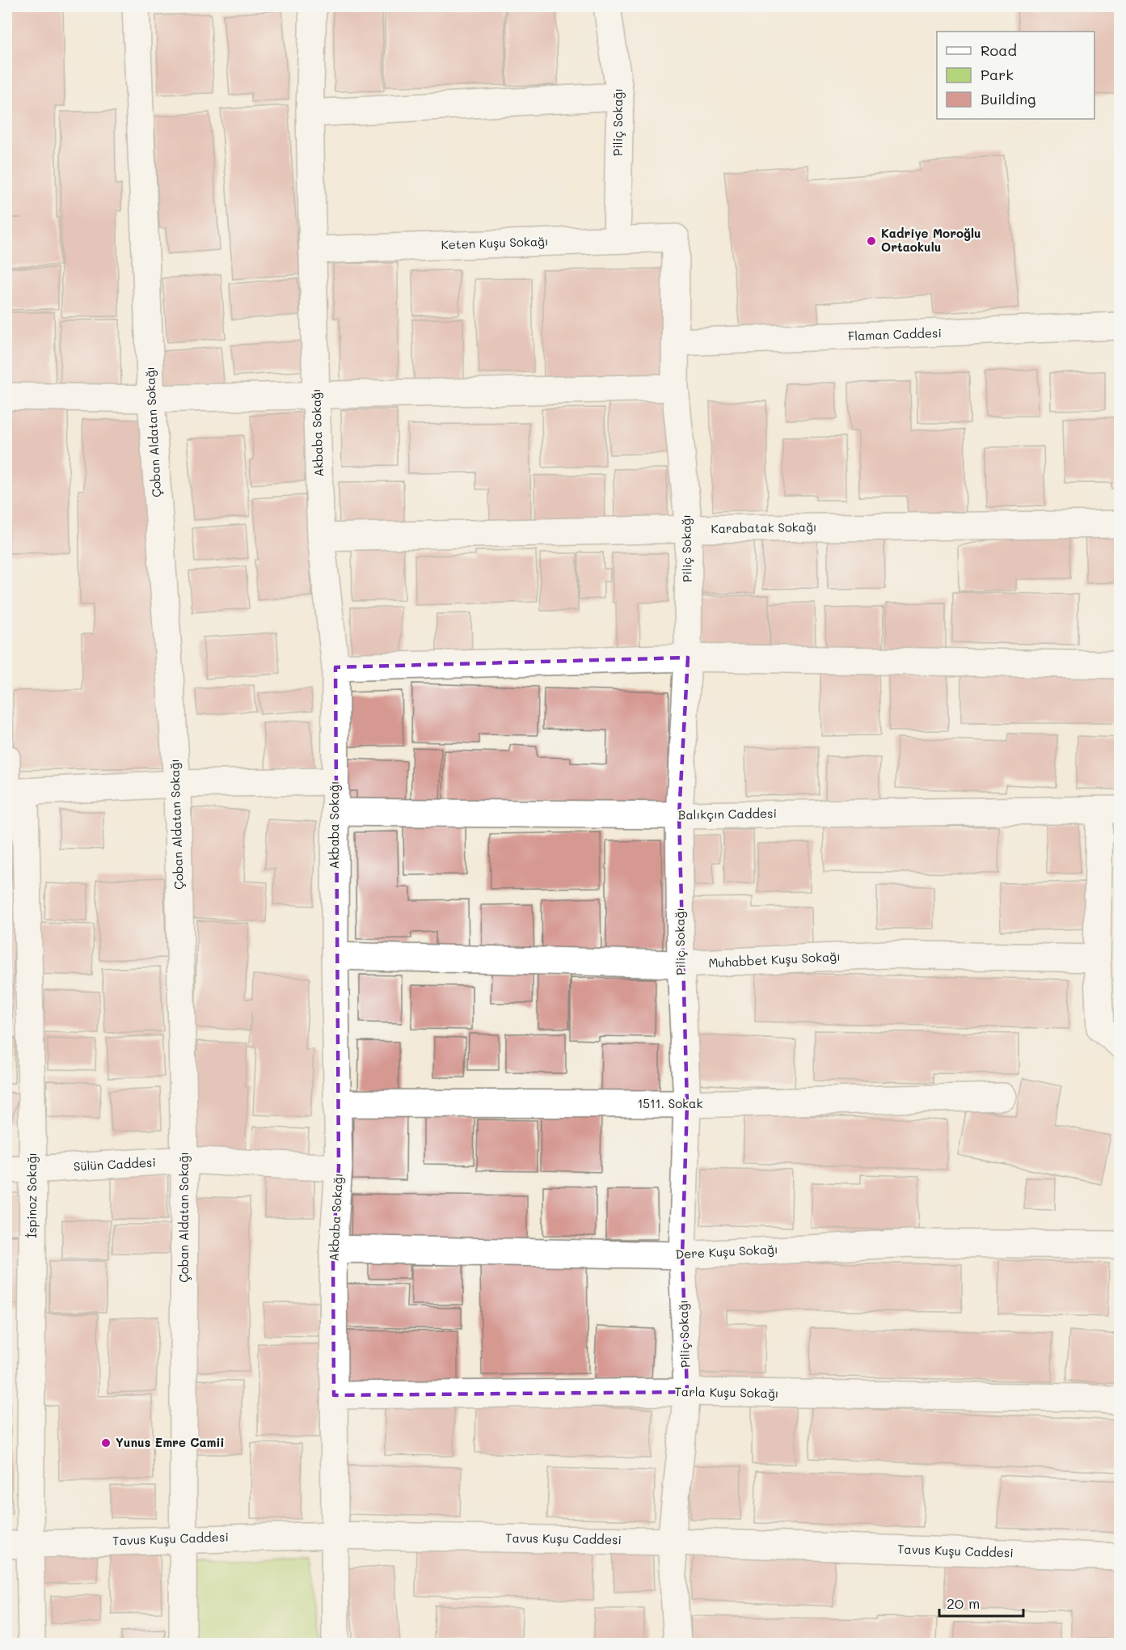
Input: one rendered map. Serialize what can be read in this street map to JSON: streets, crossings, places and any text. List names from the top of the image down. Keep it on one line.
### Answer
{"streets":{"street":["Piliç Sokağı","Keten Kuşu Sokağı","Flaman Caddesi","Çoban Aldatan Sokağı","Akbaba Sokağı","Karabatak Sokağı","Balıkçın Caddesi","Muhabbet Kuşu Sokağı","1511. Sokak","Sülün Caddesi","İspinoz Sokağı","Dere Kuşu Sokağı","Tarla Kuşu Sokağı","Tavus Kuşu Caddesi"]},"crossings":[["Piliç Sokağı","Keten Kuşu Sokağı"],["Piliç Sokağı","Flaman Caddesi"],["Piliç Sokağı","Karabatak Sokağı"],["Piliç Sokağı","Balıkçın Caddesi"],["Piliç Sokağı","Muhabbet Kuşu Sokağı"],["Piliç Sokağı","1511. Sokak"],["Piliç Sokağı","Dere Kuşu Sokağı"],["Piliç Sokağı","Tarla Kuşu Sokağı"],["Piliç Sokağı","Tavus Kuşu Caddesi"],["Keten Kuşu Sokağı","Akbaba Sokağı"],["Çoban Aldatan Sokağı","Sülün Caddesi"],["Çoban Aldatan Sokağı","Tavus Kuşu Caddesi"],["Akbaba Sokağı","Karabatak Sokağı"],["Akbaba Sokağı","Balıkçın Caddesi"],["Akbaba Sokağı","Muhabbet Kuşu Sokağı"],["Akbaba Sokağı","1511. Sokak"],["Akbaba Sokağı","Sülün Caddesi"],["Akbaba Sokağı","Dere Kuşu Sokağı"],["Akbaba Sokağı","Tarla Kuşu Sokağı"],["Akbaba Sokağı","Tavus Kuşu Caddesi"],["Sülün Caddesi","İspinoz Sokağı"],["İspinoz Sokağı","Tavus Kuşu Caddesi"]],"places":["Kadriye Moroğlu Ortaokulu","Yunus Emre Camii"],"legend":["Road","Park","Building"],"scale_bar":"20 m"}
